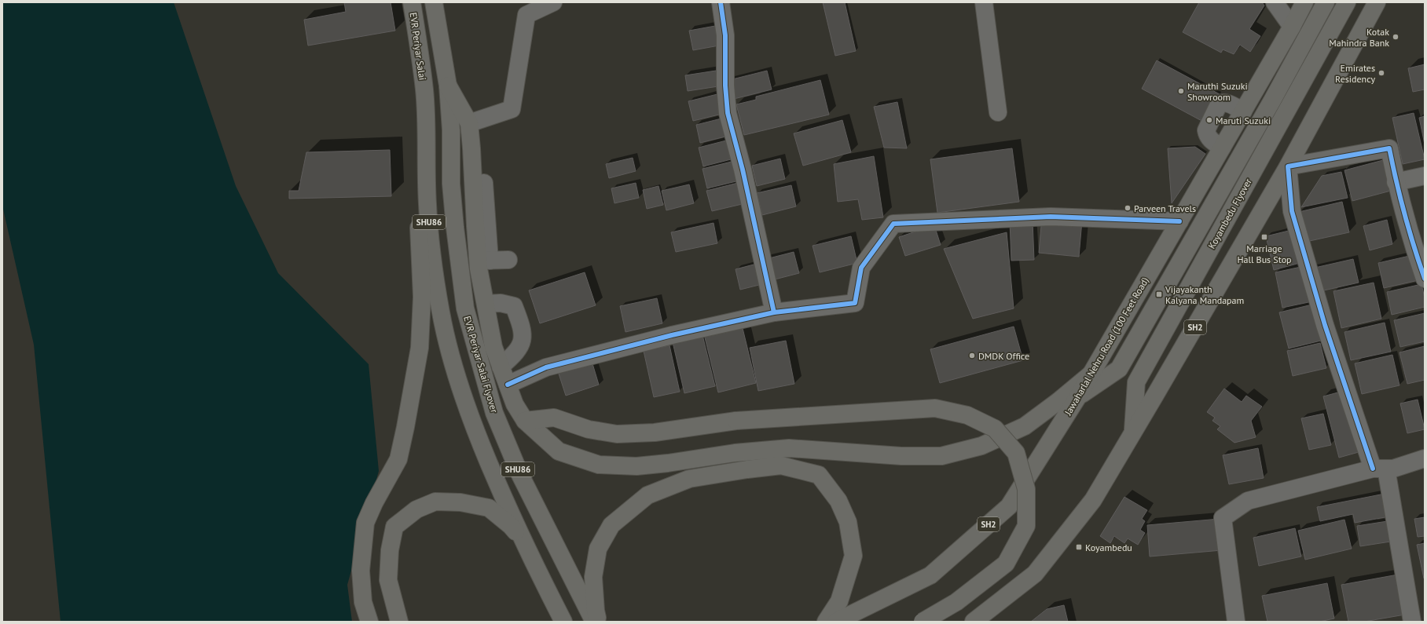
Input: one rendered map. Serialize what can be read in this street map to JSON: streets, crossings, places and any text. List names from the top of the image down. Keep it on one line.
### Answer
{"streets":{"main road":["EVR Periyar Salai","Koyambedu Flyover","SHU86","SH2","Jawaharlal Nehru Road (100 Feet Road)","EVR Periyar Salai Flyover"]},"crossings":[["EVR Periyar Salai","SHU86"],["Koyambedu Flyover","SH2"],["Koyambedu Flyover","Jawaharlal Nehru Road (100 Feet Road)"],["SHU86","EVR Periyar Salai Flyover"]],"places":{"other":["Kotak Mahindra Bank","Emirates Residency","Maruthi Suzuki Showroom","Maruti Suzuki","Parveen Travels","DMDK Office"],"transit":["Marriage Hall Bus Stop","Vijayakanth Kalyana Mandapam","Koyambedu"]}}
